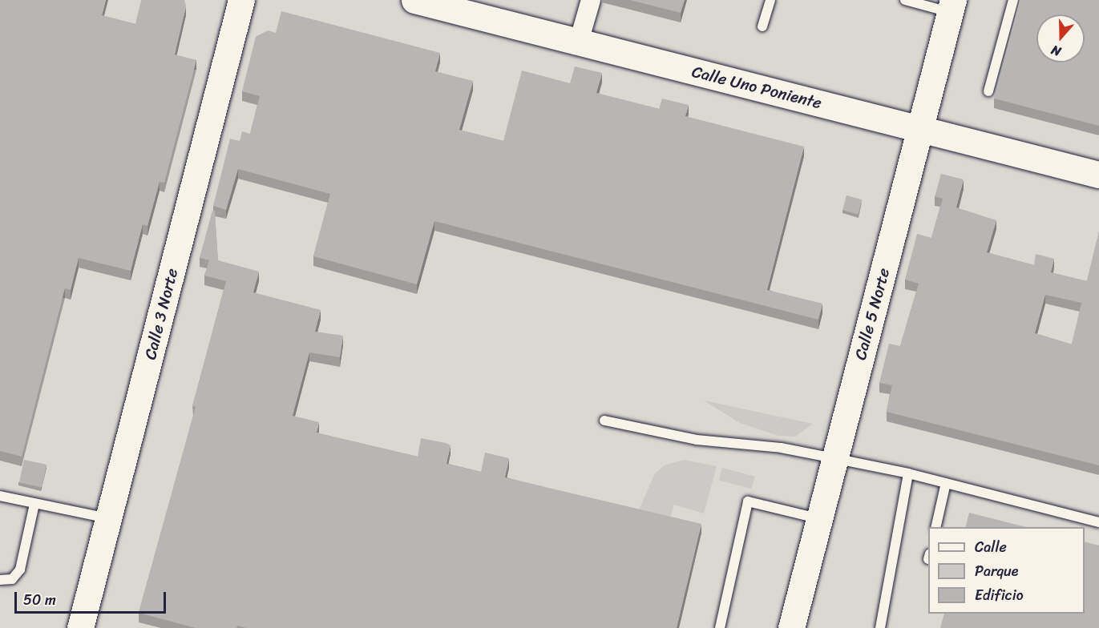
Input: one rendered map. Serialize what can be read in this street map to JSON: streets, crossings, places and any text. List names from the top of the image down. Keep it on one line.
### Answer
{"streets":{"street":["Calle Uno Poniente","Calle 3 Norte","Calle 5 Norte"]},"crossings":[["Calle Uno Poniente","Calle 5 Norte"]],"legend":["Calle","Parque","Edificio"],"scale_bar":"50 m","north":"bottom"}
